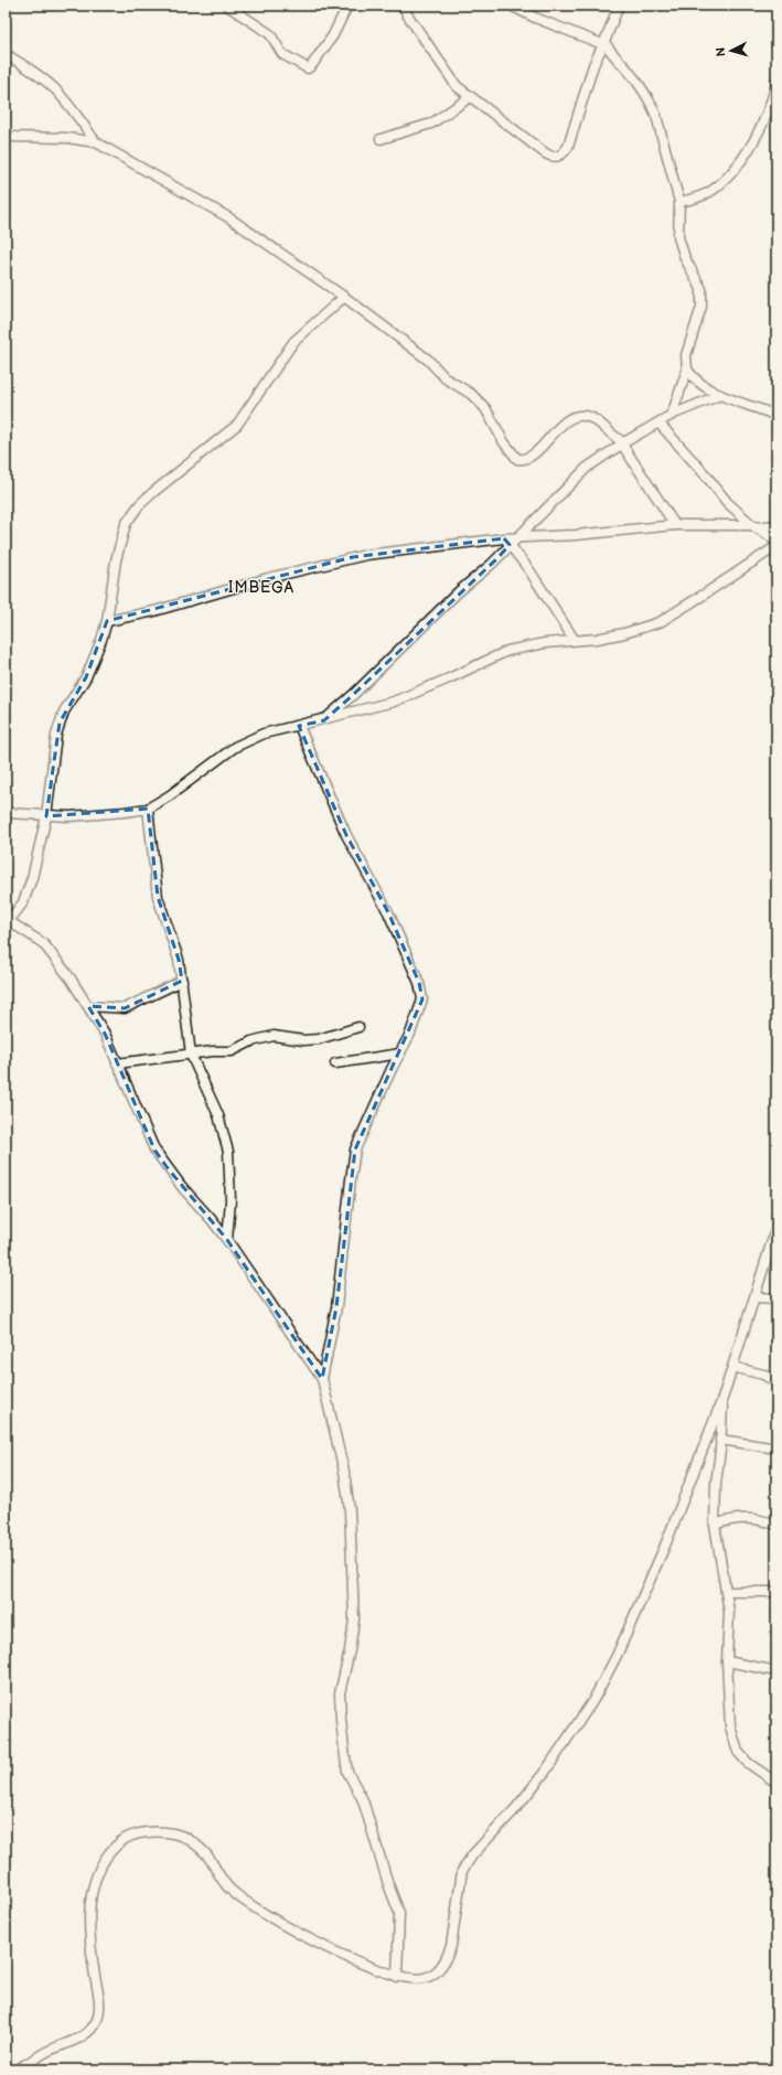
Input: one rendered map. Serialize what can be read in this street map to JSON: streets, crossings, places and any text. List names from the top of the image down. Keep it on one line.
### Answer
{"districts":["IMBEGA"],"north":"left"}
